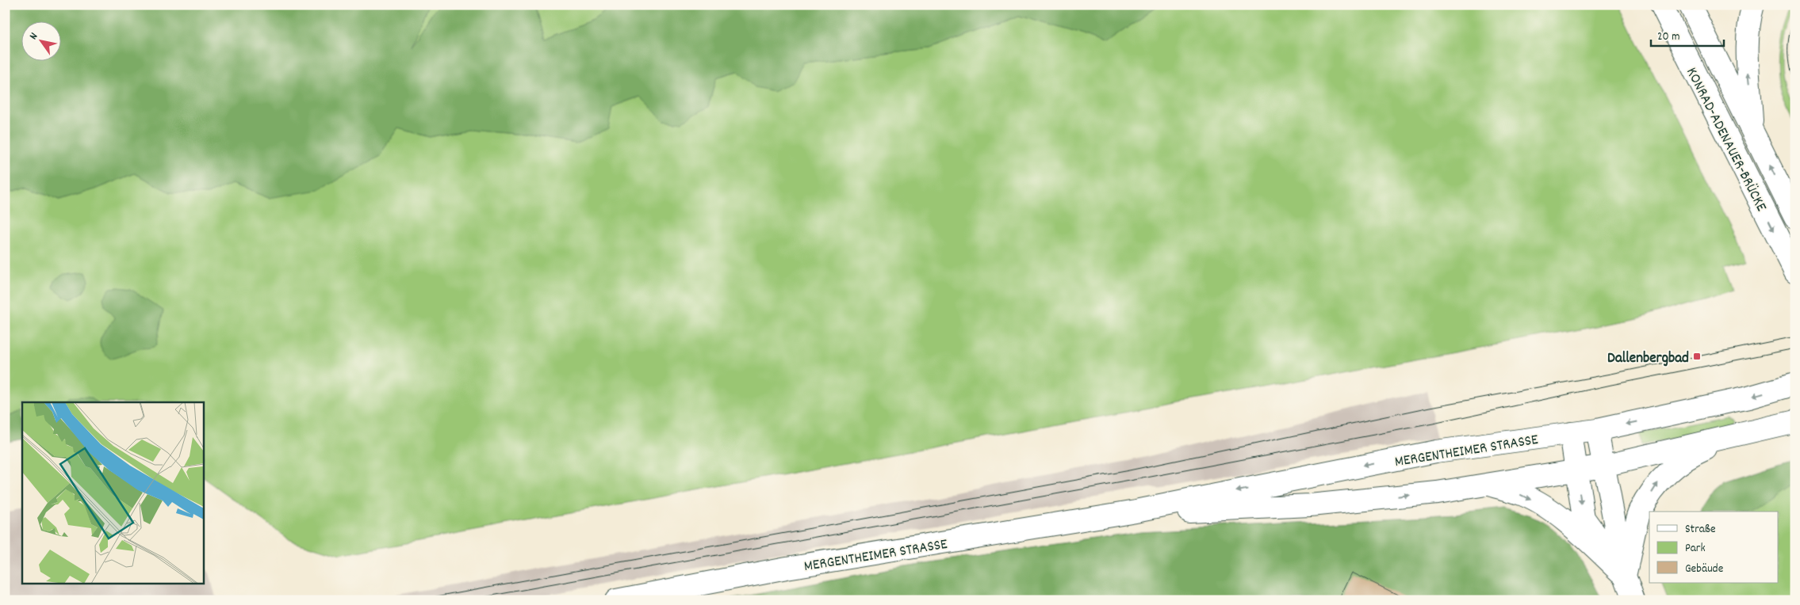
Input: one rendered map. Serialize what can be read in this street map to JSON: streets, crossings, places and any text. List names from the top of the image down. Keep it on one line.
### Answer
{"streets":{"main road":["KONRAD-ADENAUER-BRÜCKE","MERGENTHEIMER STRASSE"]},"places":{"transit":["Dallenbergbad"]},"legend":["Straße","Park","Gebäude"],"scale_bar":"20 m","north":"top left"}
